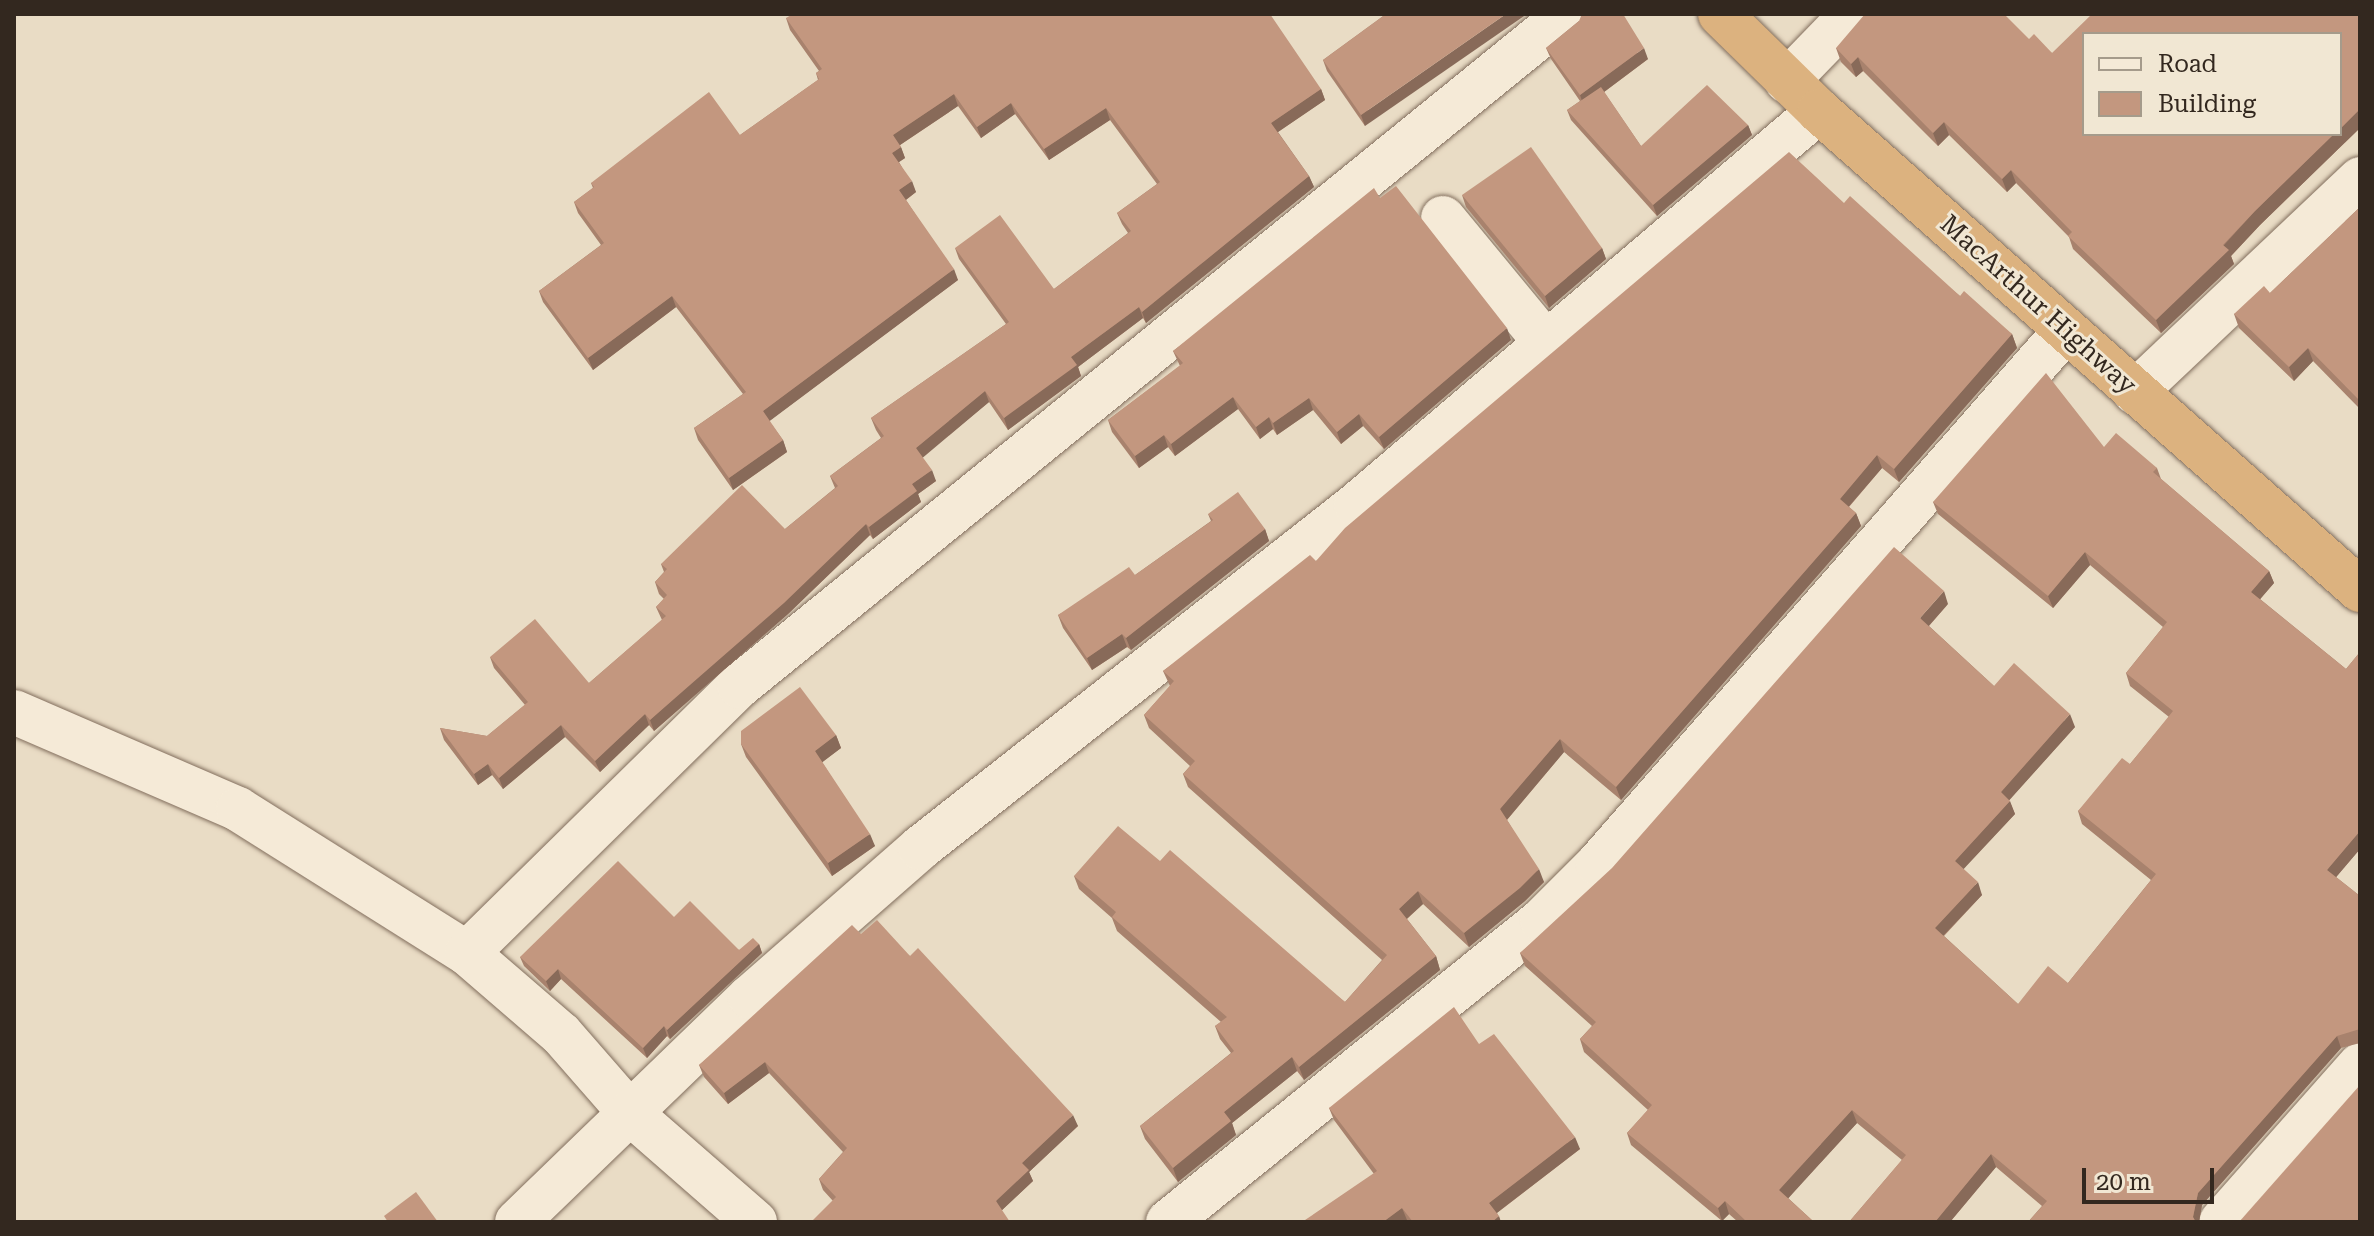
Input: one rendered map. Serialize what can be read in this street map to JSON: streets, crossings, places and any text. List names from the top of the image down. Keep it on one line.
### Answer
{"streets":{"highway":["MacArthur Highway"]},"legend":["Road","Building"],"scale_bar":"20 m"}
